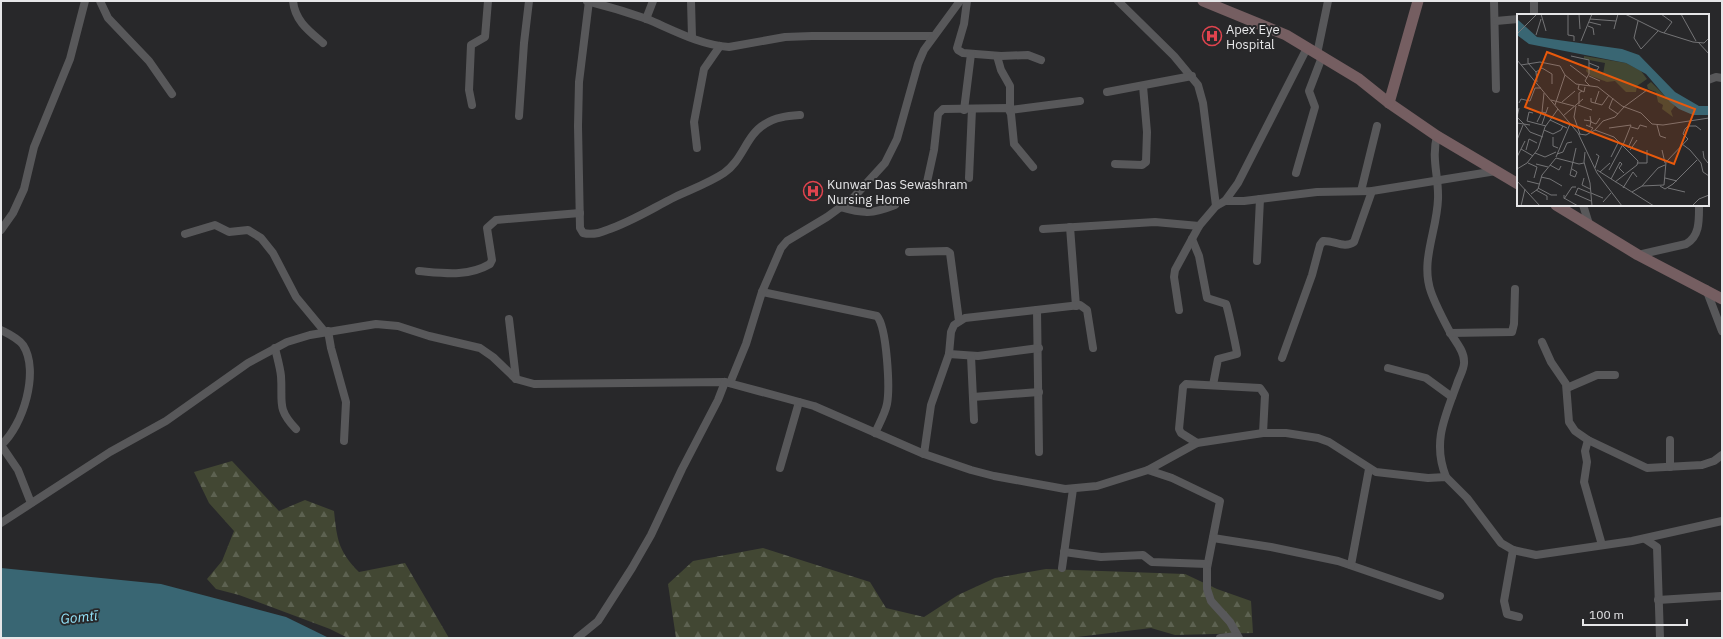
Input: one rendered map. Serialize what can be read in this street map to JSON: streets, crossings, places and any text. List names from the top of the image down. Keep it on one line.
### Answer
{"water":["Gomtī"],"places":{"hospital":["Apex Eye Hospital","Kunwar Das Sewashram Nursing Home"]},"scale_bar":"100 m"}
